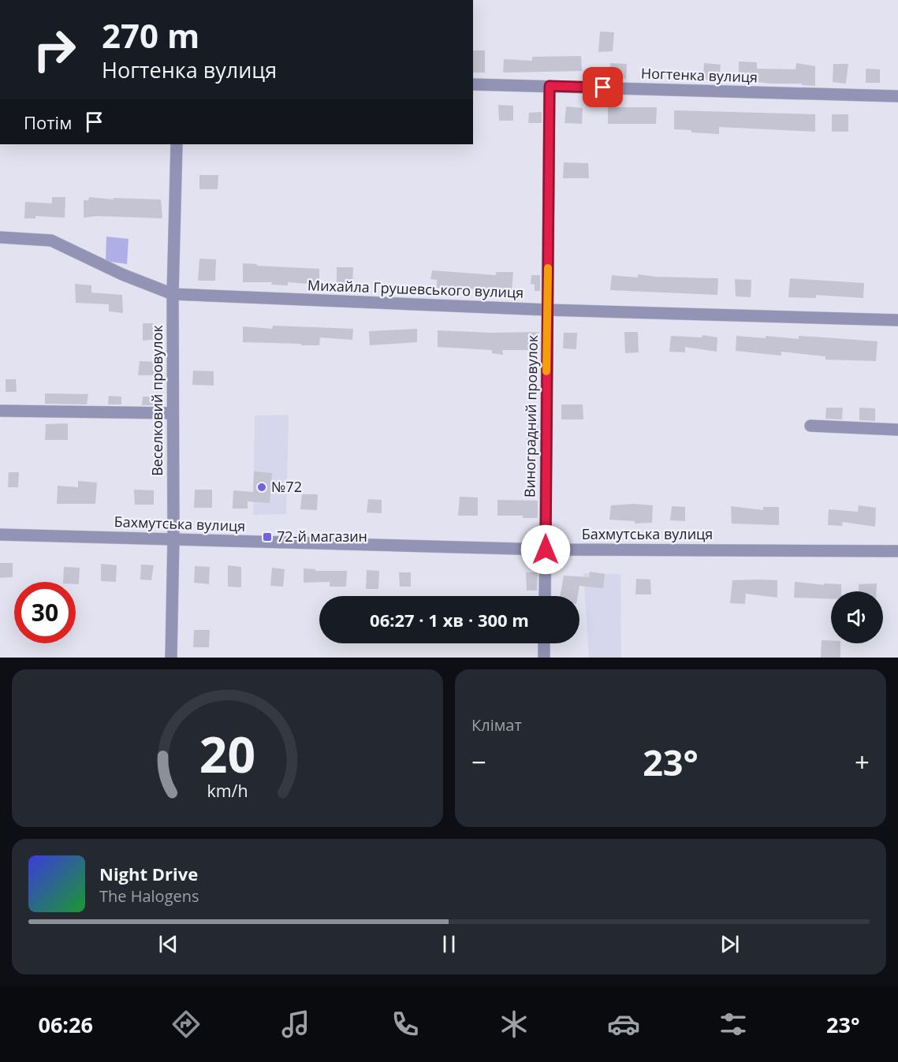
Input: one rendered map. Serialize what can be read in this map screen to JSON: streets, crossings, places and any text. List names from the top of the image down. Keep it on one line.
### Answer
{"streets":{"street":["Ногтенка вулиця","Михайла Грушевського вулиця","Веселковий провулок","Виноградний провулок","Бахмутська вулиця"]},"crossings":[["Ногтенка вулиця","Виноградний провулок"],["Михайла Грушевського вулиця","Веселковий провулок"],["Михайла Грушевського вулиця","Виноградний провулок"],["Веселковий провулок","Бахмутська вулиця"],["Виноградний провулок","Бахмутська вулиця"]],"places":{"other":["№72"],"transit":["72-й магазин"]},"page":{"turn":["270 m","Ногтенка вулиця"],"then":"Потім","limit":"30","trip":"06:27 · 1 хв · 300 m","tile":"Клімат","heat":["−","23°","+"],"song":["Night Drive","The Halogens"],"tabs":["06:26","23°"],"gauge":["20","km/h"]}}
